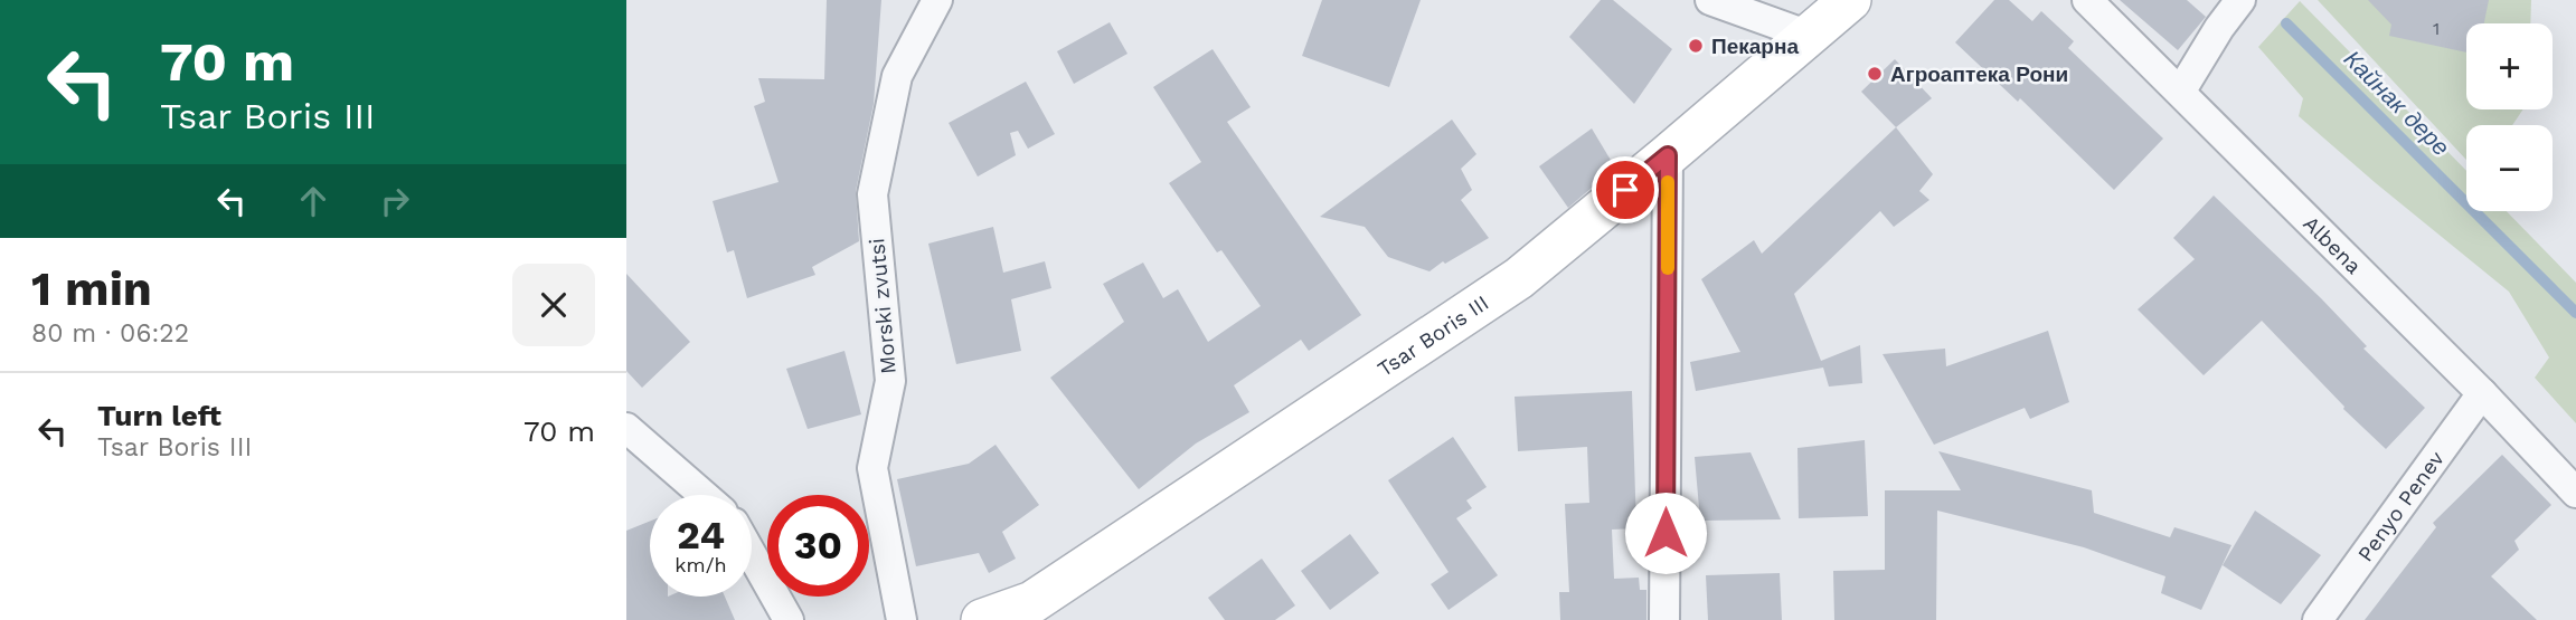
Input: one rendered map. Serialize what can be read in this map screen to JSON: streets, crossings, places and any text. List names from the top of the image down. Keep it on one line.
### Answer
{"streets":{"street":["Albena","Morski zvutsi","Tsar Boris III","Penyo Penev"]},"crossings":[["Albena","Penyo Penev"]],"water":["Кайнак дере"],"places":["Пекарна","Агроаптека Рони"],"house_numbers":["1"],"page":{"turn":["70 m","Tsar Boris III"],"map_buttons":["+","−"],"heading":["1 min","80 m · 06:22"],"list":[{"name":"Turn left","note":"Tsar Boris III","value":"70 m"}],"speed":"24 km/h","limit":"30"}}
